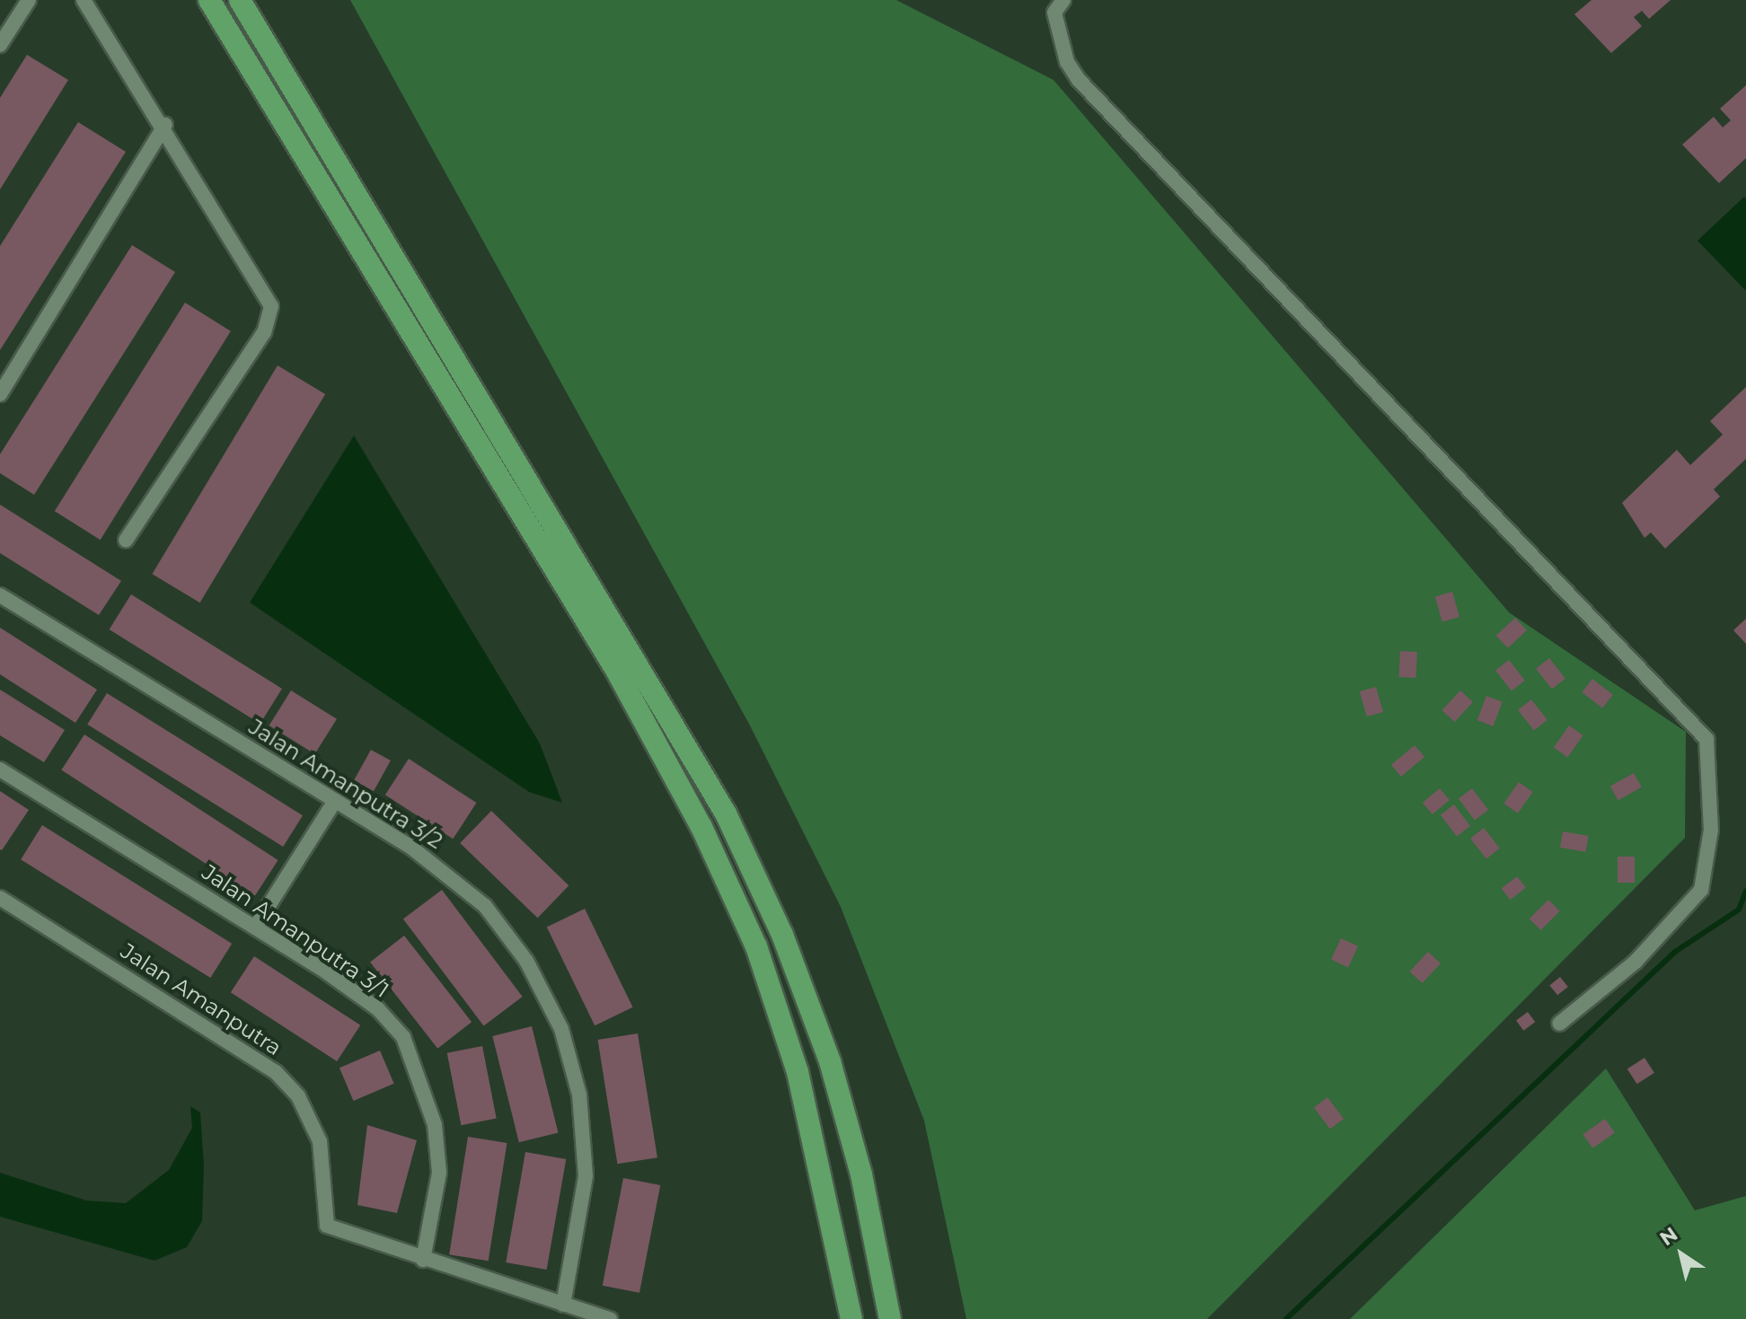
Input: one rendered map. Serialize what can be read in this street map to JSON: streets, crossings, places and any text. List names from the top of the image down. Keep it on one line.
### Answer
{"streets":{"street":["Jalan Amanputra 3/2","Jalan Amanputra 3/1","Jalan Amanputra"]},"crossings":[["Jalan Amanputra 3/2","Jalan Amanputra"],["Jalan Amanputra 3/1","Jalan Amanputra"]],"north":"top left"}
